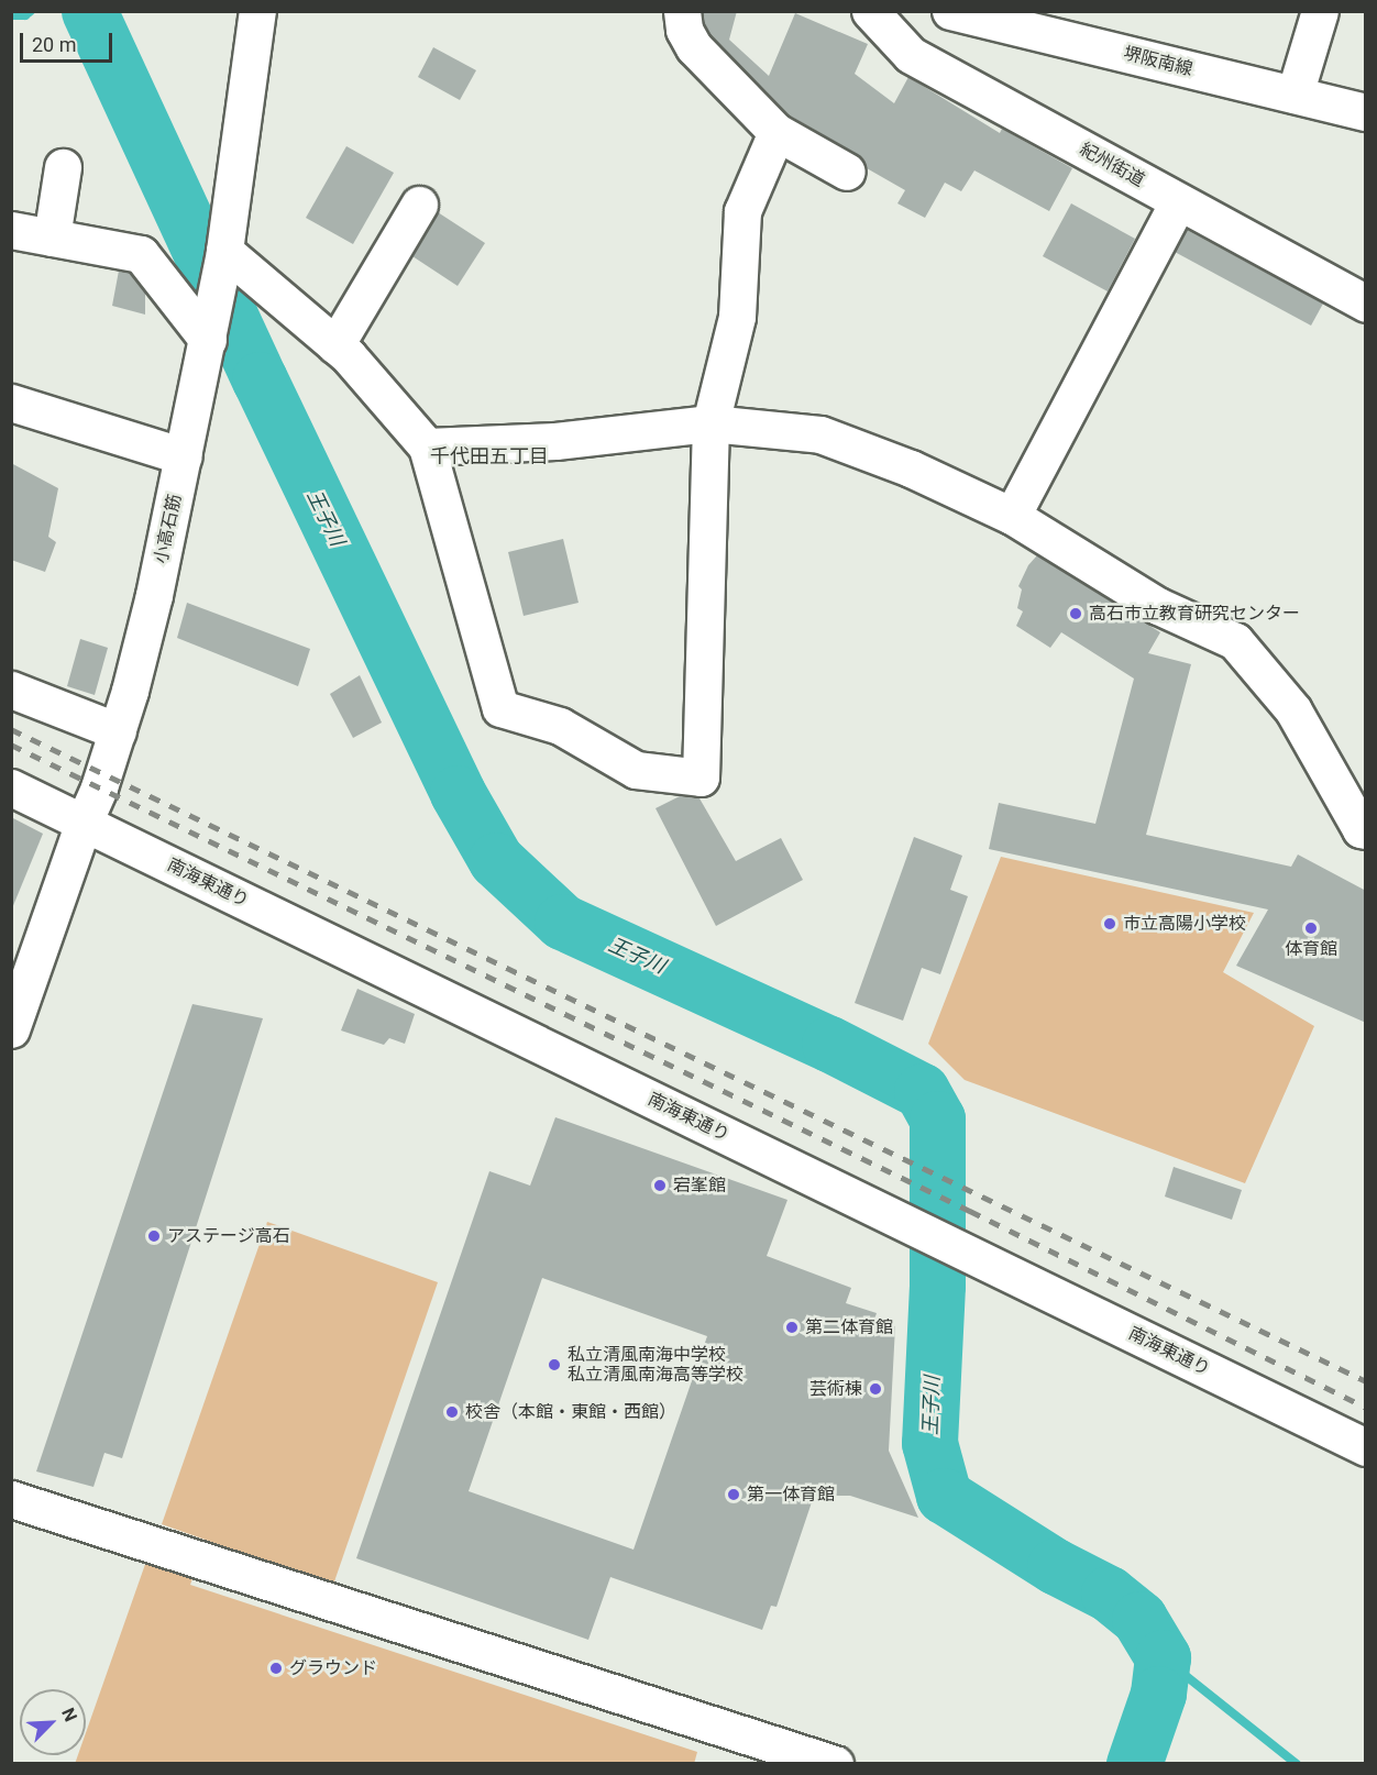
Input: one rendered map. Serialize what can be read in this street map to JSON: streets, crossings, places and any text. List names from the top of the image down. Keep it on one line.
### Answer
{"streets":{"street":["堺阪南線","紀州街道","小高石筋","南海東通り"]},"crossings":[["小高石筋","南海東通り"]],"districts":["千代田五丁目"],"water":["王子川"],"places":["高石市立教育研究センター","市立高陽小学校","体育館","宕峯館","アステージ高石","第二体育館","私立清風南海中学校 私立清風南海高等学校","芸術棟","校舎（本館・東館・西館）","第一体育館","グラウンド"],"scale_bar":"20 m","north":"top right"}
